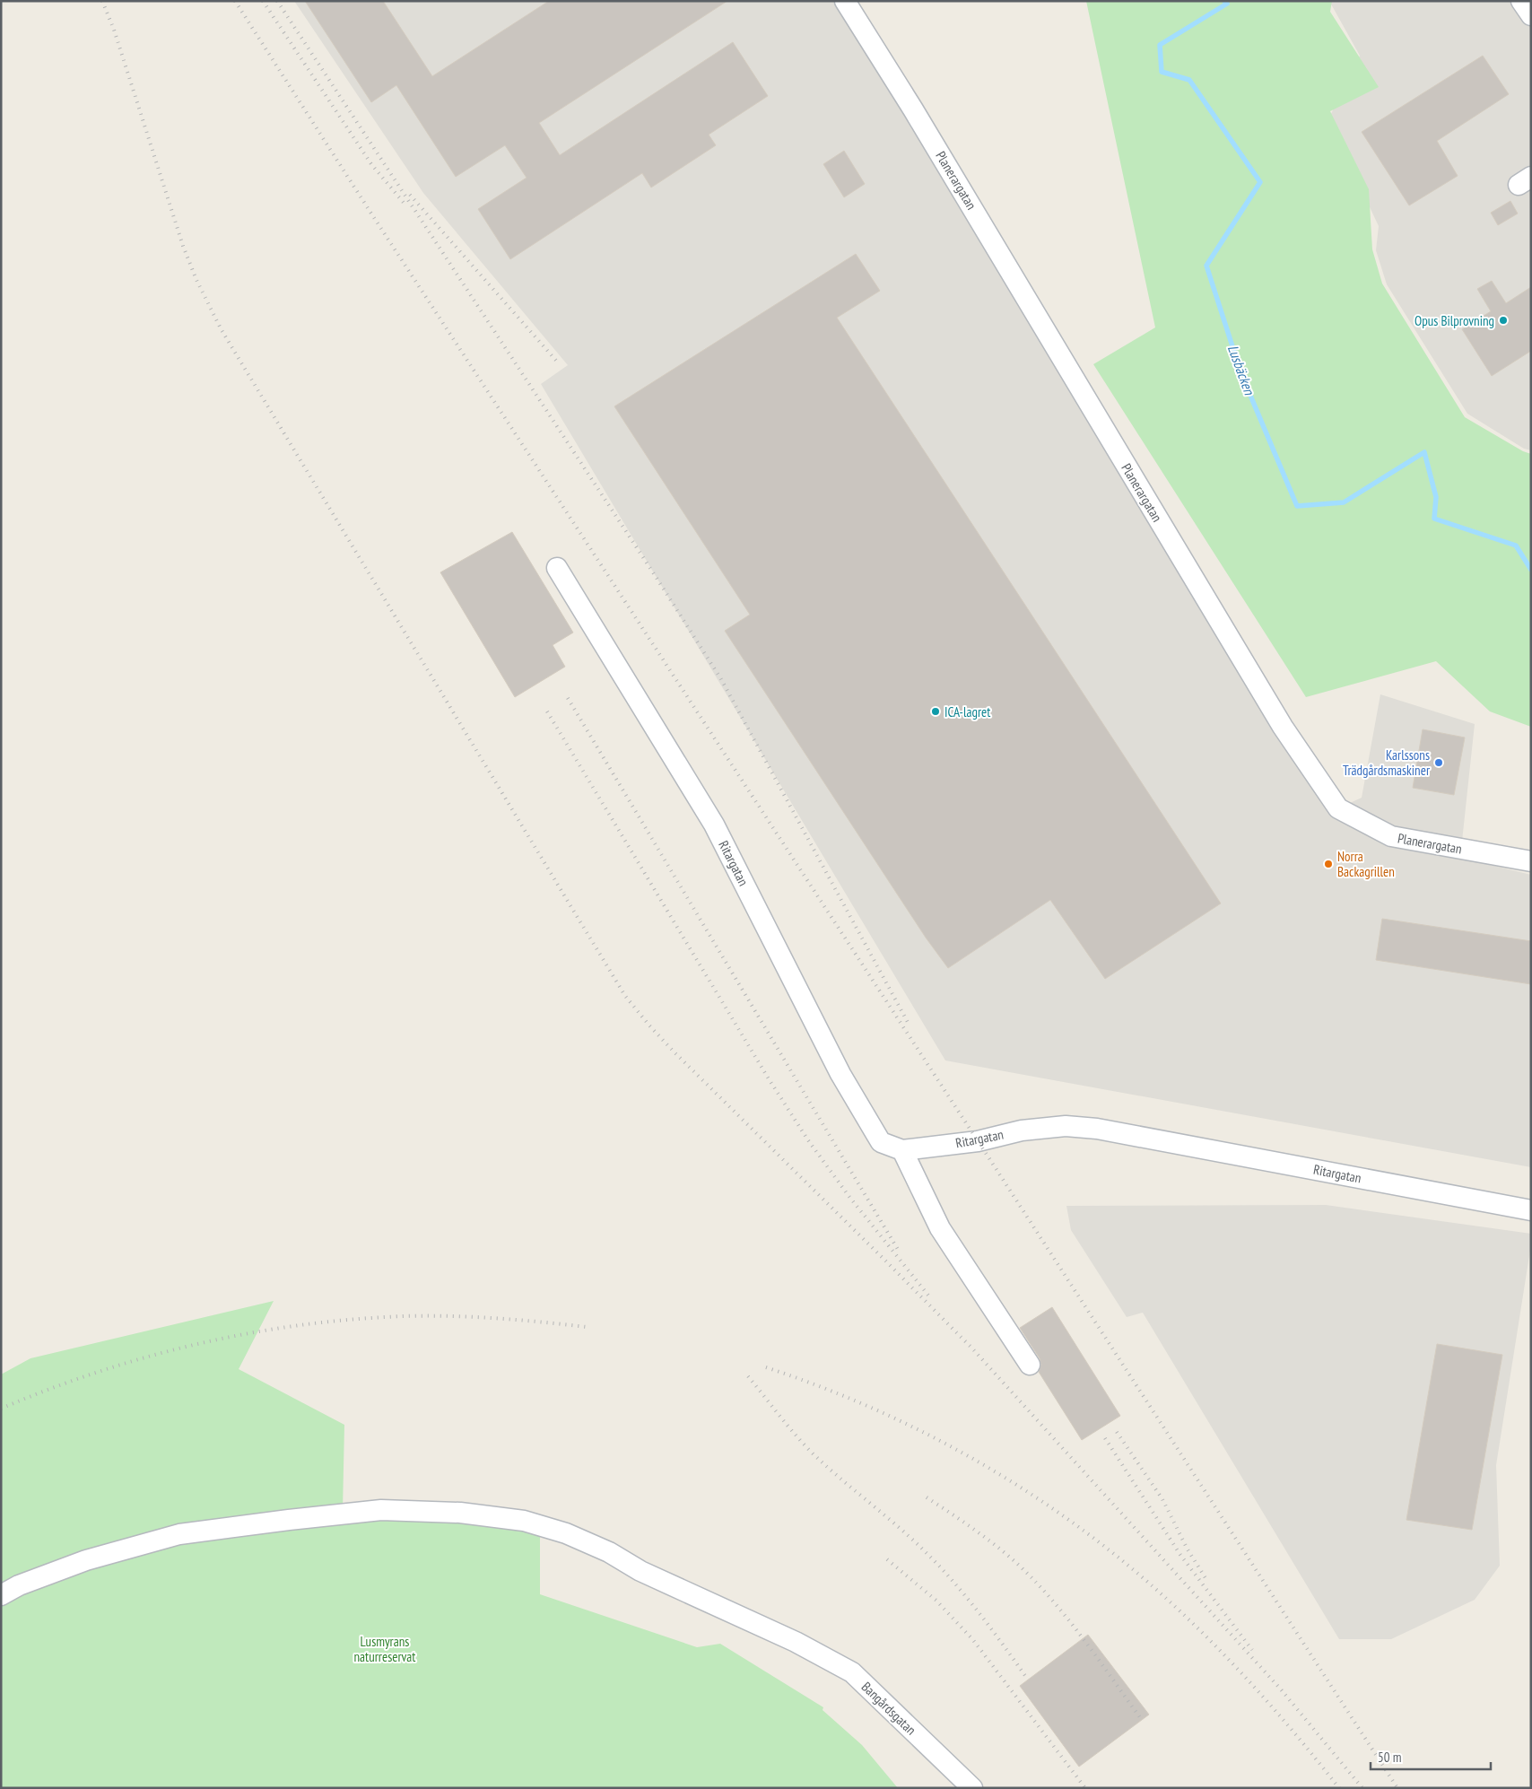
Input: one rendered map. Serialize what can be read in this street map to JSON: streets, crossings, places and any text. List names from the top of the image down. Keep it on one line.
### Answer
{"streets":{"street":["Planerargatan","Ritargatan","Bangårdsgatan"]},"water":["Lusbäcken"],"parks":["Lusmyrans naturreservat"],"places":["Opus Bilprovning","ICA-lagret","Karlssons Trädgårdsmaskiner","Norra Backagrillen"],"scale_bar":"50 m"}
